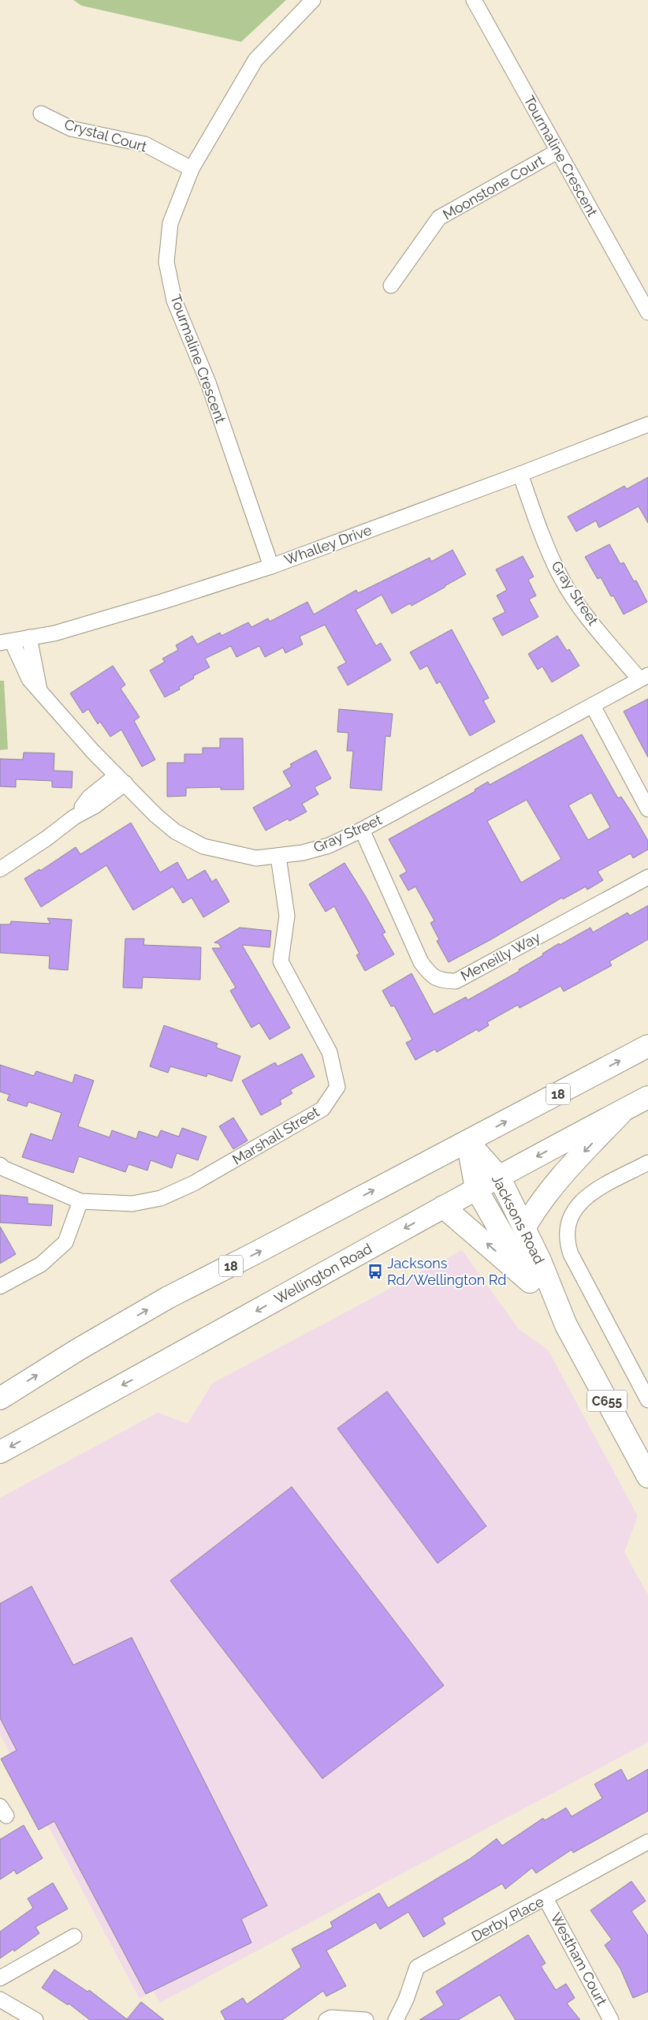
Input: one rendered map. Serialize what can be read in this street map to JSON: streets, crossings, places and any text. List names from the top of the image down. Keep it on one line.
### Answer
{"streets":{"main road":["18","Jacksons Road","Wellington Road","C655"],"street":["Crystal Court","Tourmaline Crescent","Moonstone Court","Whalley Drive","Gray Street","Meneilly Way","Marshall Street","Derby Place","Westham Court"]},"crossings":[["Crystal Court","Tourmaline Crescent"],["Tourmaline Crescent","Moonstone Court"],["Tourmaline Crescent","Whalley Drive"],["Whalley Drive","Gray Street"],["Gray Street","Meneilly Way"],["Gray Street","Marshall Street"],["18","Jacksons Road"],["Jacksons Road","Wellington Road"],["Derby Place","Westham Court"]],"places":{"bus stop":["Jacksons Rd/Wellington Rd"]}}
